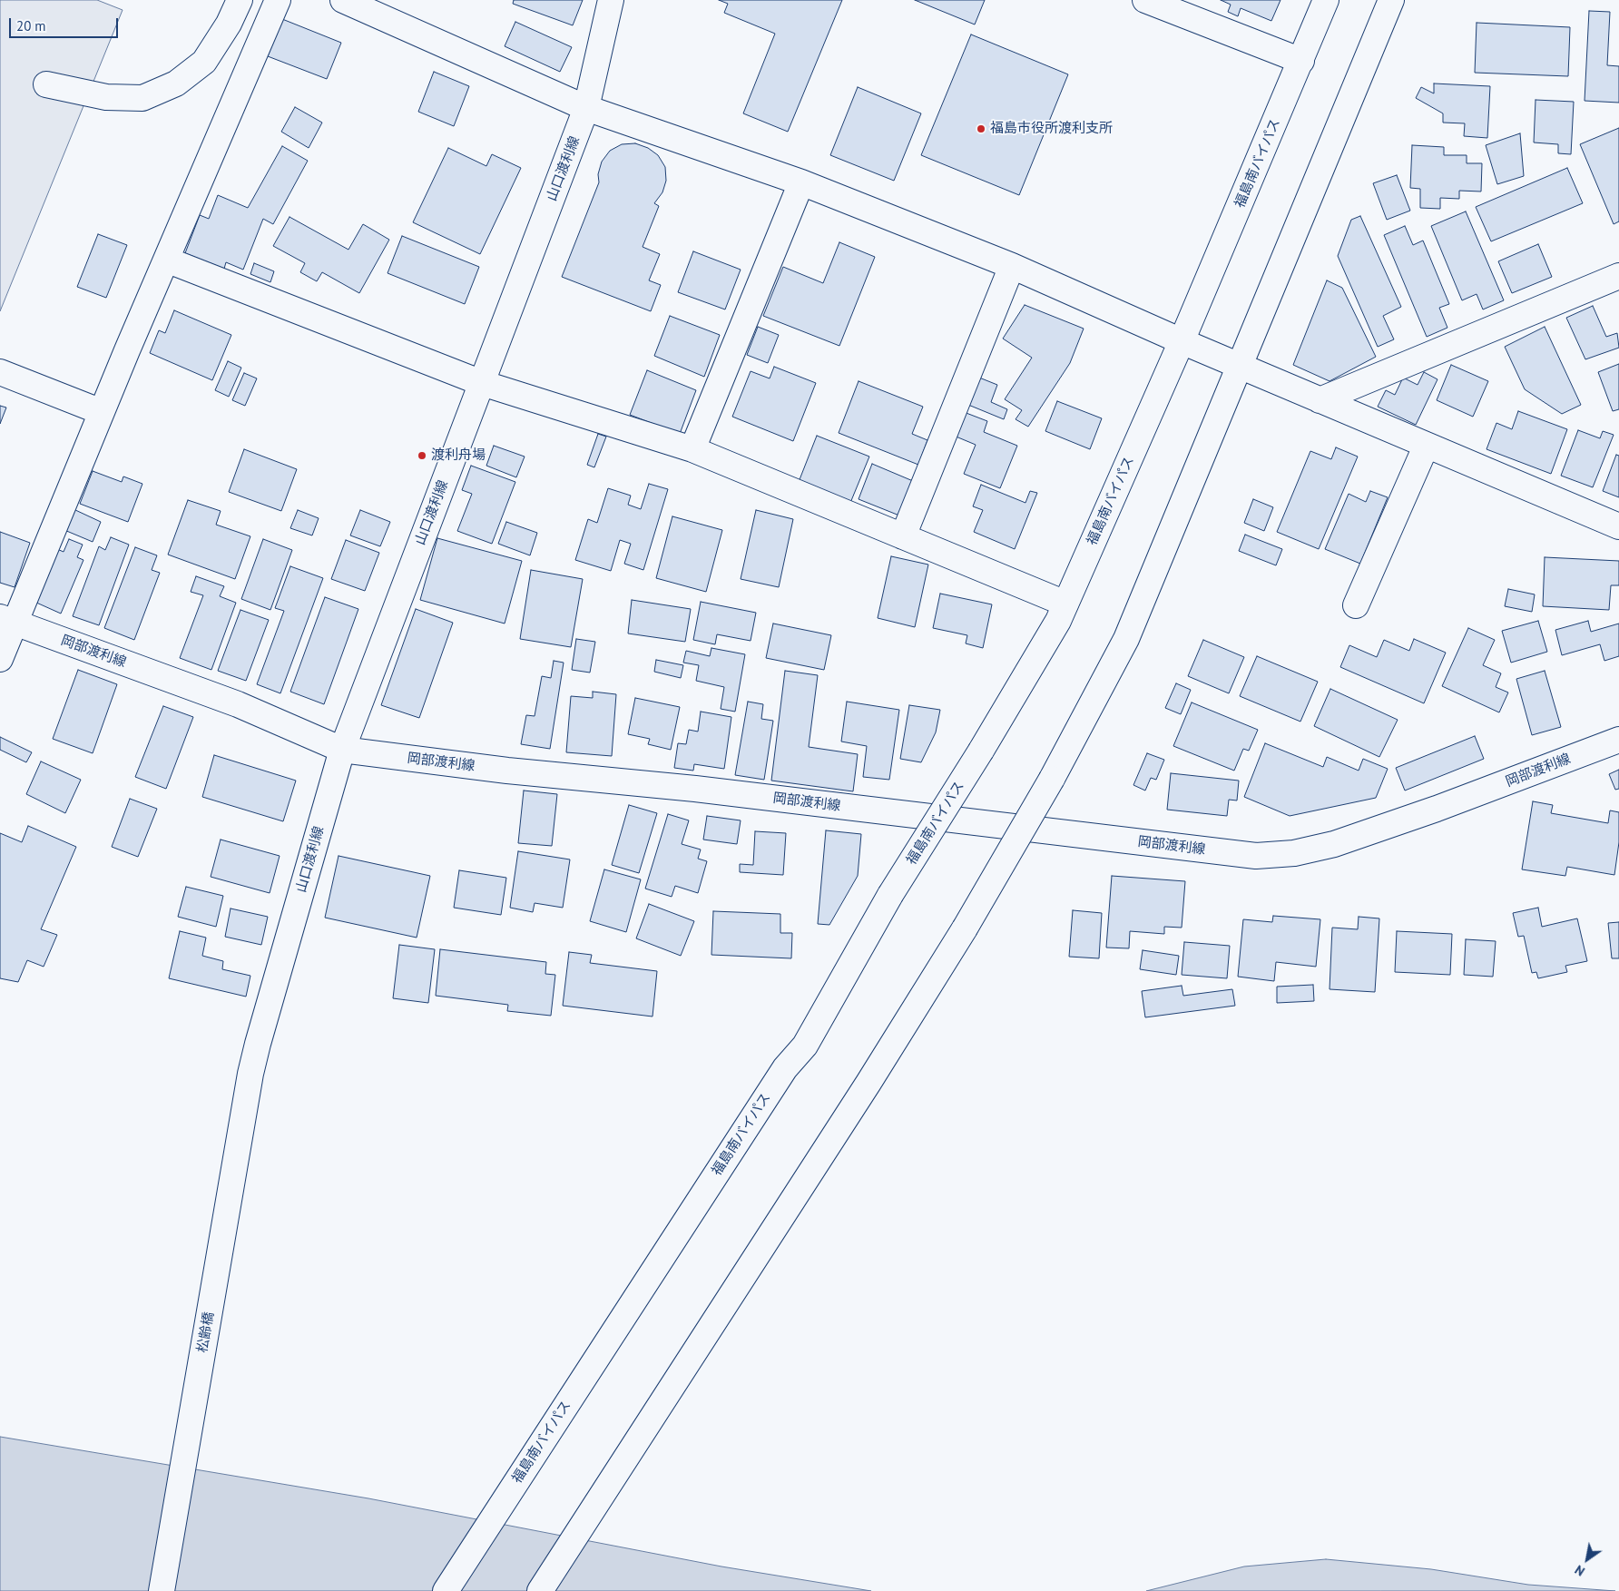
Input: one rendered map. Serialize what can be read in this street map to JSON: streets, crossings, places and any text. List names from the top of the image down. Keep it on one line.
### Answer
{"streets":{"main road":["福島南バイパス","山口渡利線","岡部渡利線","松齢橋"]},"crossings":[["福島南バイパス","岡部渡利線"],["山口渡利線","岡部渡利線"],["山口渡利線","松齢橋"]],"places":["福島市役所渡利支所","渡利舟場"],"scale_bar":"20 m","north":"bottom left"}
